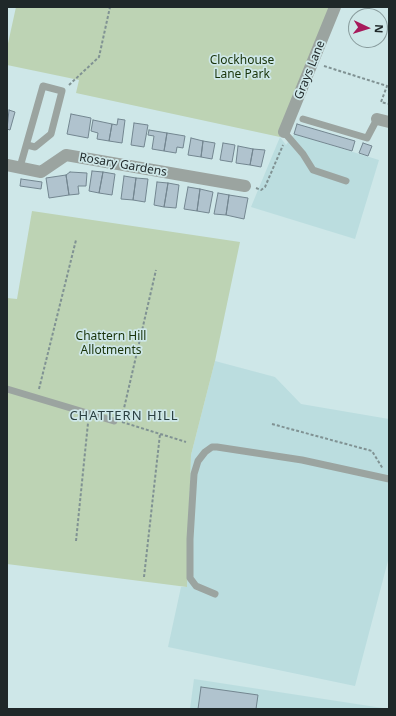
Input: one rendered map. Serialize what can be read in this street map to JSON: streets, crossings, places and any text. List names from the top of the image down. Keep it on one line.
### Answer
{"streets":{"street":["Grays Lane","Rosary Gardens"]},"districts":["CHATTERN HILL"],"parks":["Clockhouse Lane Park","Chattern Hill Allotments"],"north":"right"}
